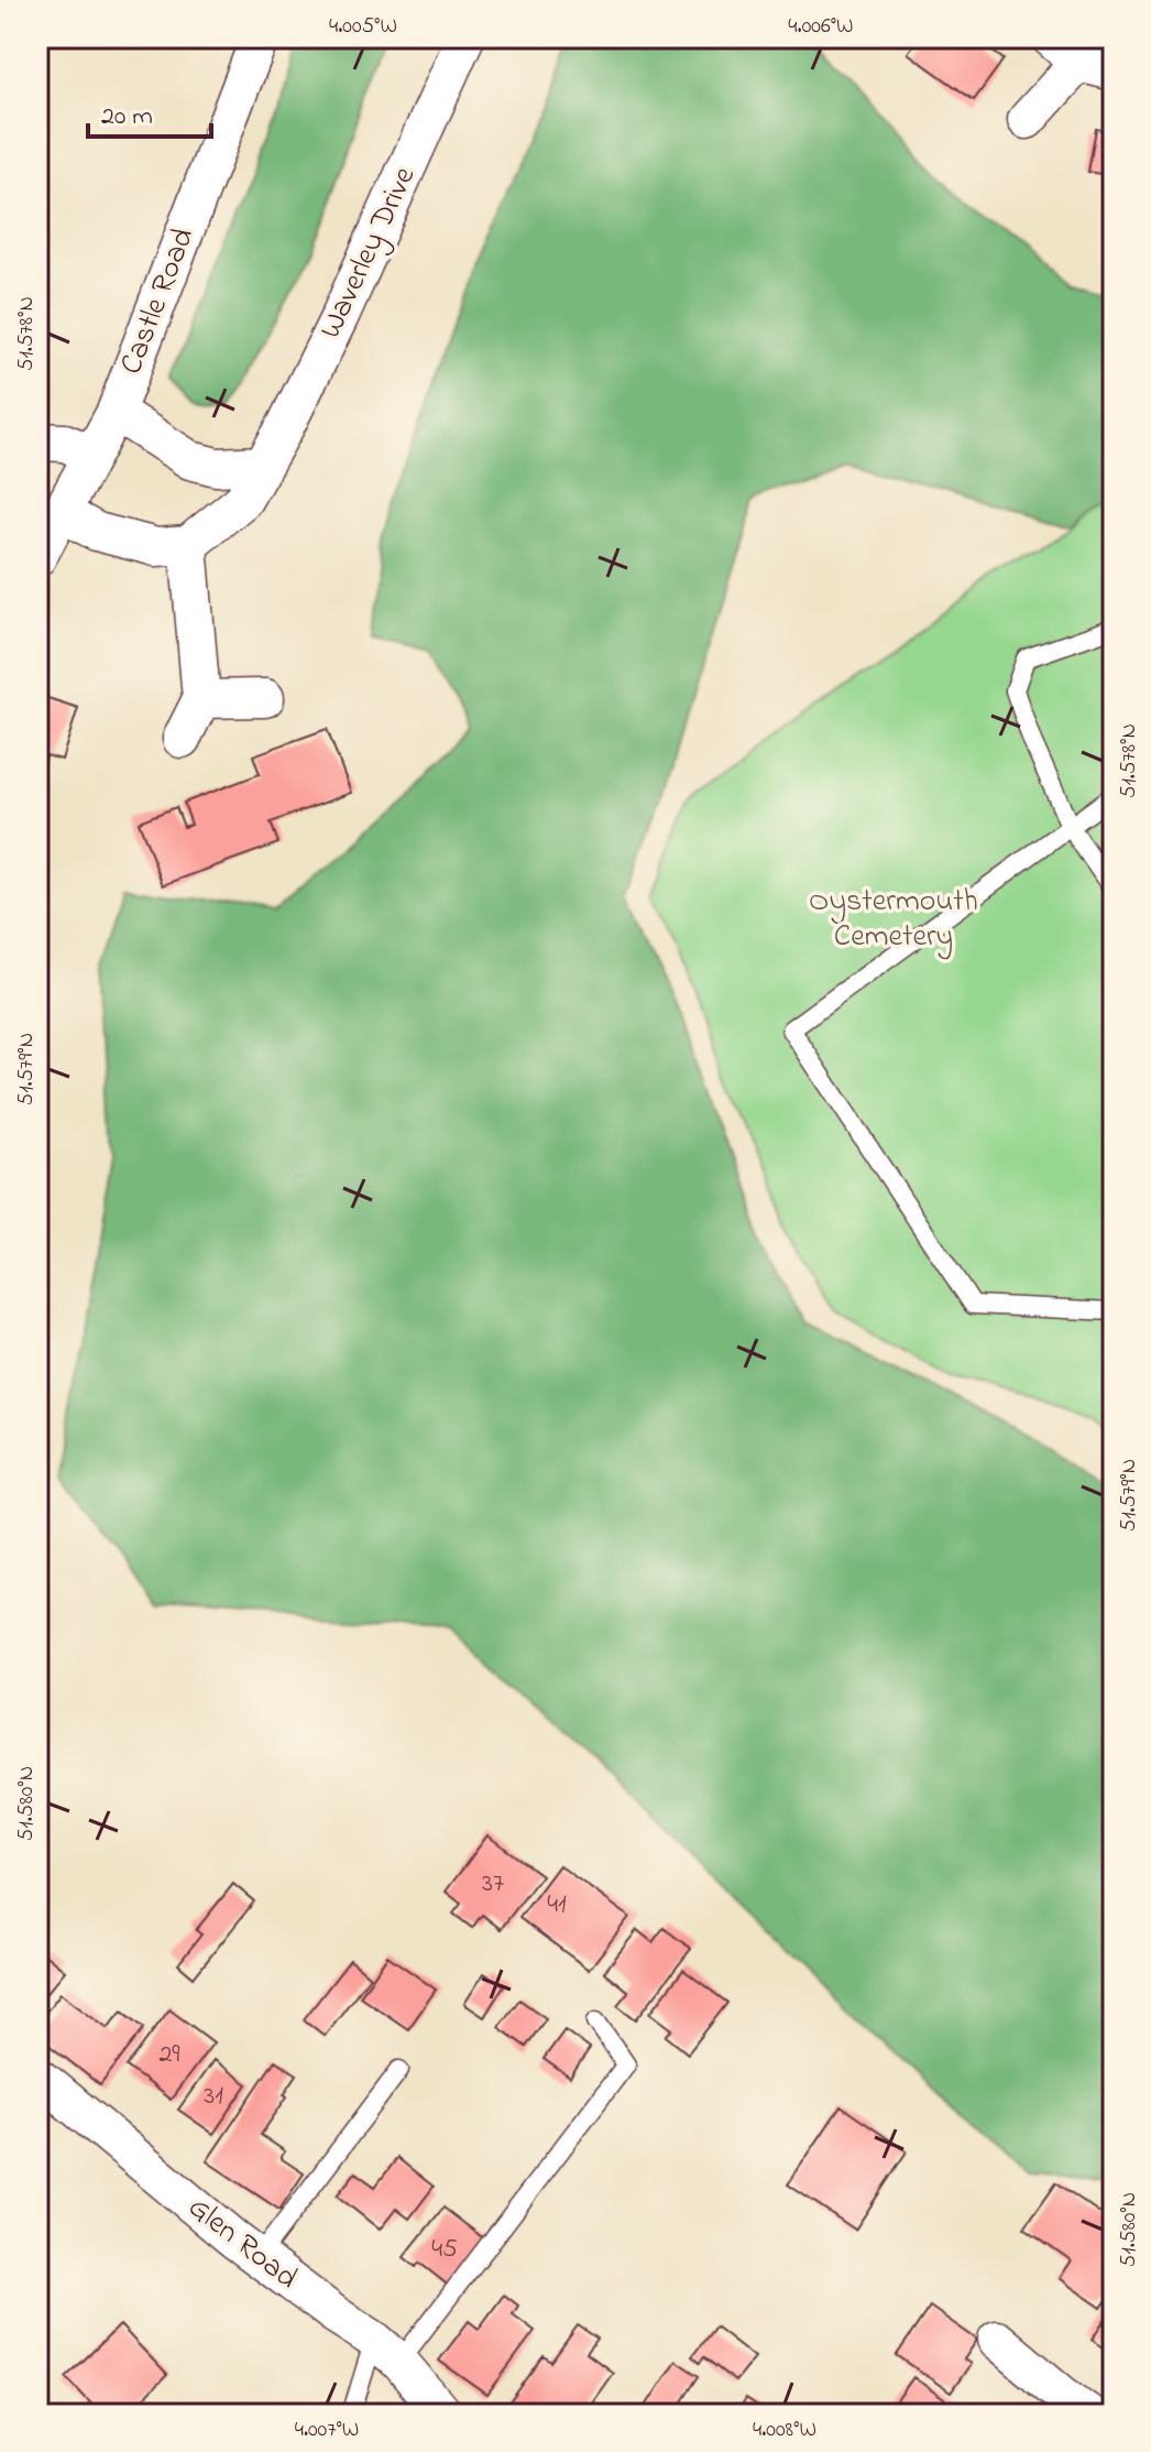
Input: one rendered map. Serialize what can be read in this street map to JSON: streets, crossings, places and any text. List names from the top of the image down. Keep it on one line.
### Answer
{"streets":{"street":["Waverley Drive","Castle Road","Glen Road"]},"parks":["Oystermouth Cemetery"],"house_numbers":["37","41","29","31","45"],"scale_bar":"20 m","coordinates":["4.005°W","4.006°W","51.578°N","51.579°N","51.580°N","4.007°W","4.008°W"]}
